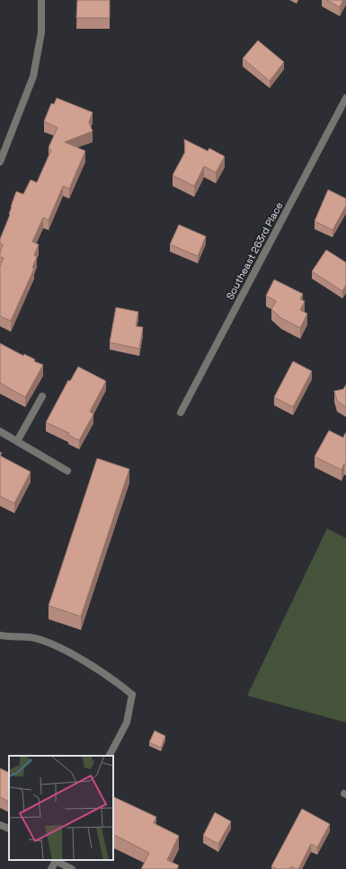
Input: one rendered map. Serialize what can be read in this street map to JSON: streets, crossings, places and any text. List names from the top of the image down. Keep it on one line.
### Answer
{"streets":{"street":["Southeast 263rd Place"]}}
